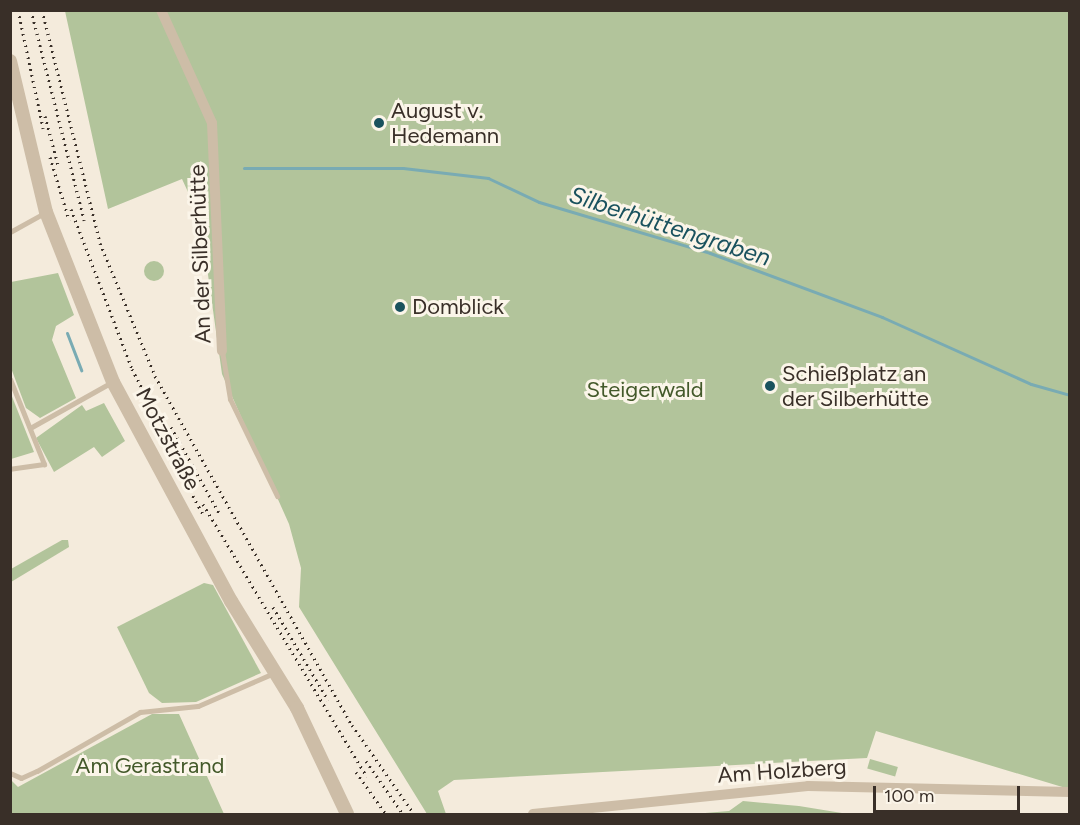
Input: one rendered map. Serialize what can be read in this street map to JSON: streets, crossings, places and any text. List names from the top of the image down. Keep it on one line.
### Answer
{"streets":{"street":["An der Silberhütte","Motzstraße","Am Holzberg"]},"water":["Silberhüttengraben"],"parks":["Steigerwald","Am Gerastrand"],"places":["August v. Hedemann","Domblick","Schießplatz an der Silberhütte"],"scale_bar":"100 m"}
